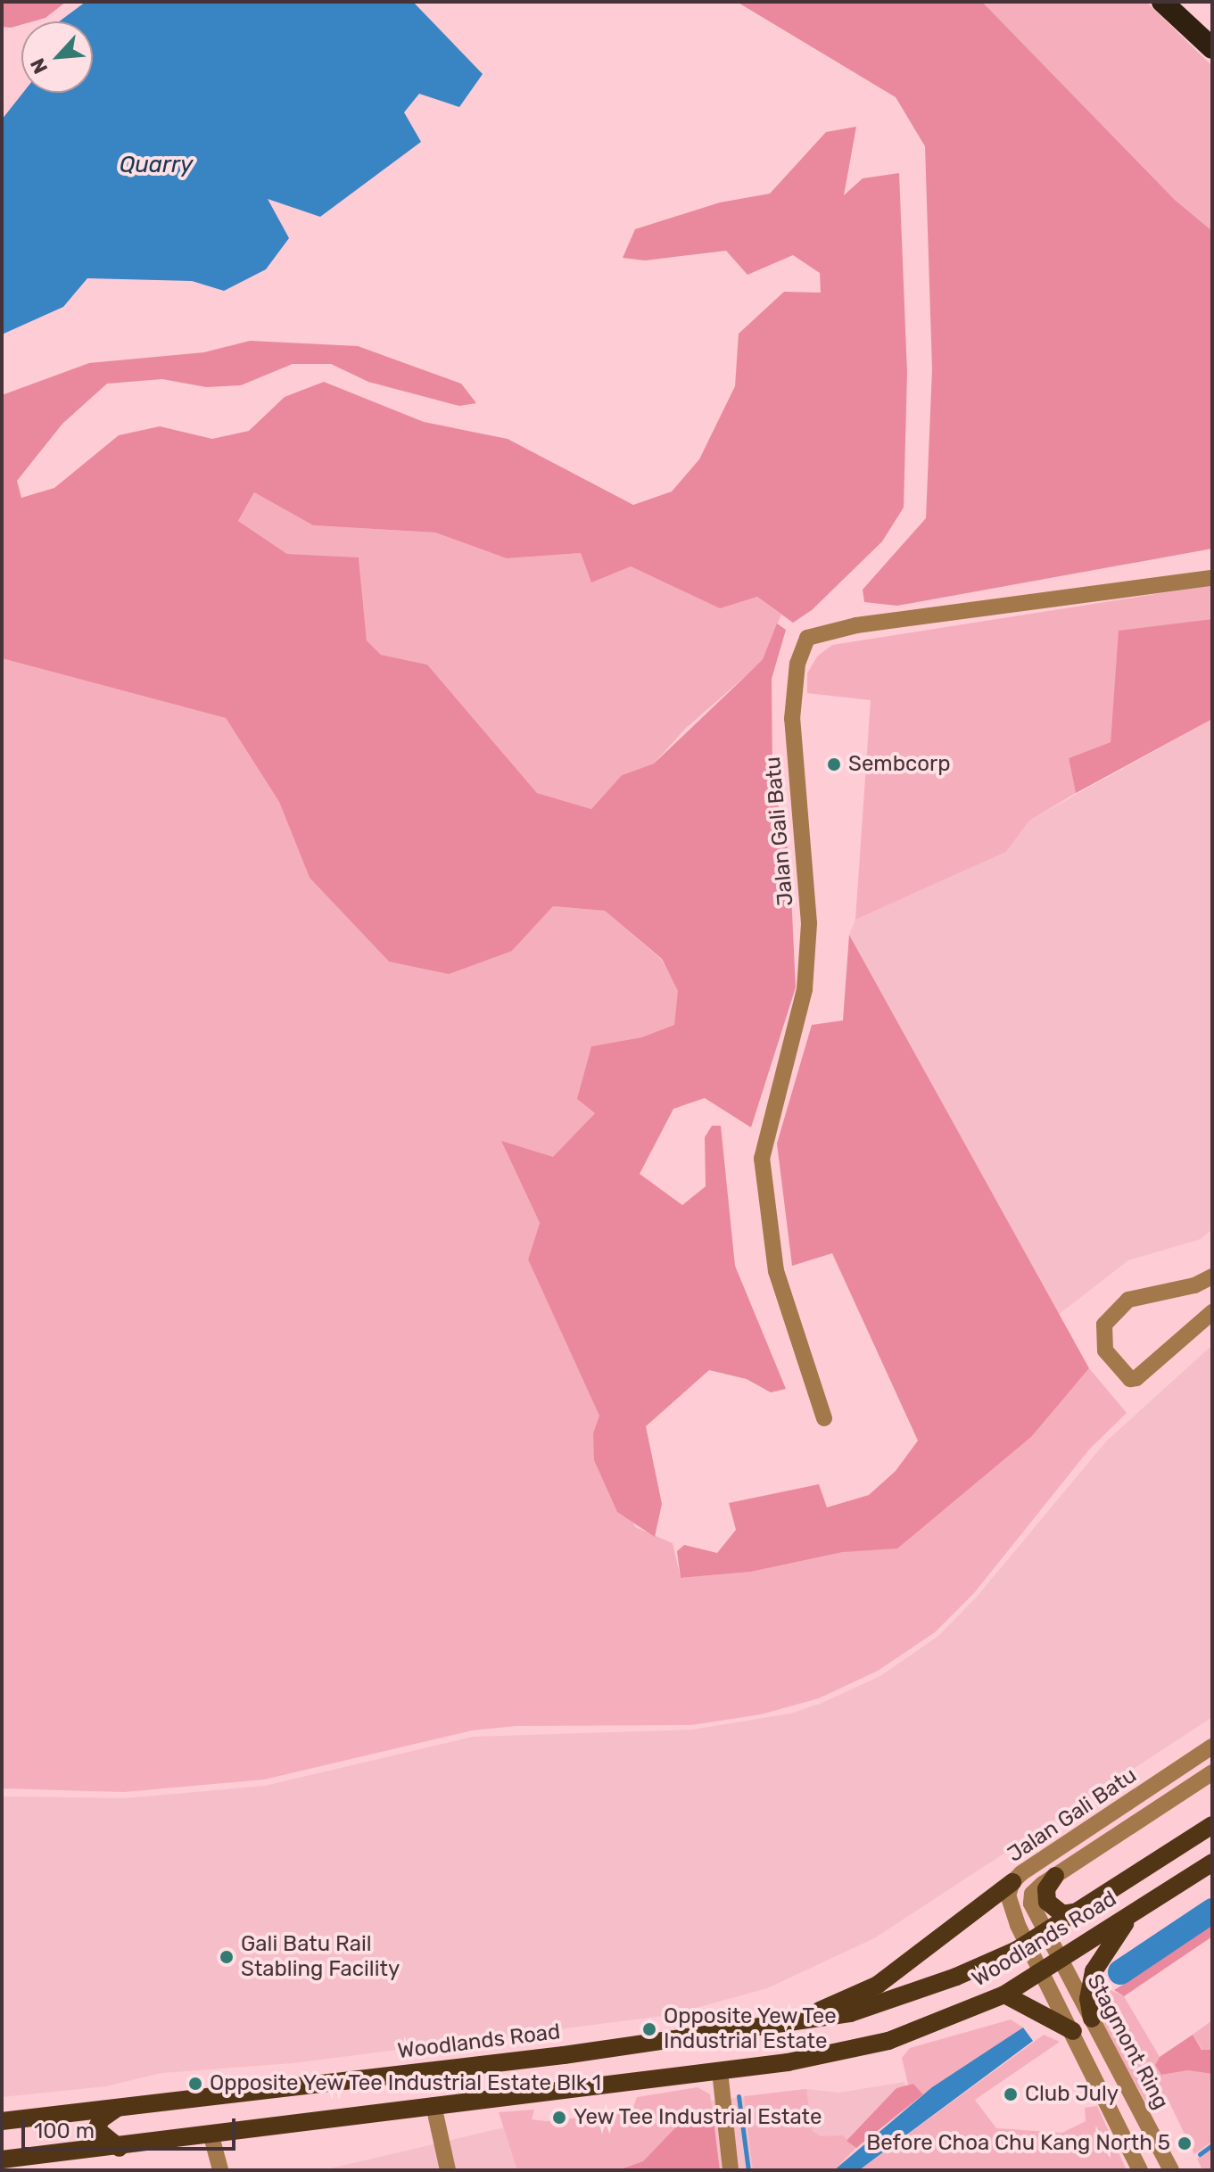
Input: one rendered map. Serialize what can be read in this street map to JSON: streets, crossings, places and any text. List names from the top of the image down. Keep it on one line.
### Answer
{"streets":{"main road":["Woodlands Road"],"street":["Jalan Gali Batu","Stagmont Ring"]},"crossings":[["Jalan Gali Batu","Woodlands Road"],["Jalan Gali Batu","Stagmont Ring"],["Woodlands Road","Stagmont Ring"]],"water":["Quarry"],"places":["Sembcorp","Gali Batu Rail Stabling Facility","Opposite Yew Tee Industrial Estate","Opposite Yew Tee Industrial Estate Blk 1","Club July","Yew Tee Industrial Estate","Before Choa Chu Kang North 5"],"scale_bar":"100 m","north":"bottom left"}
